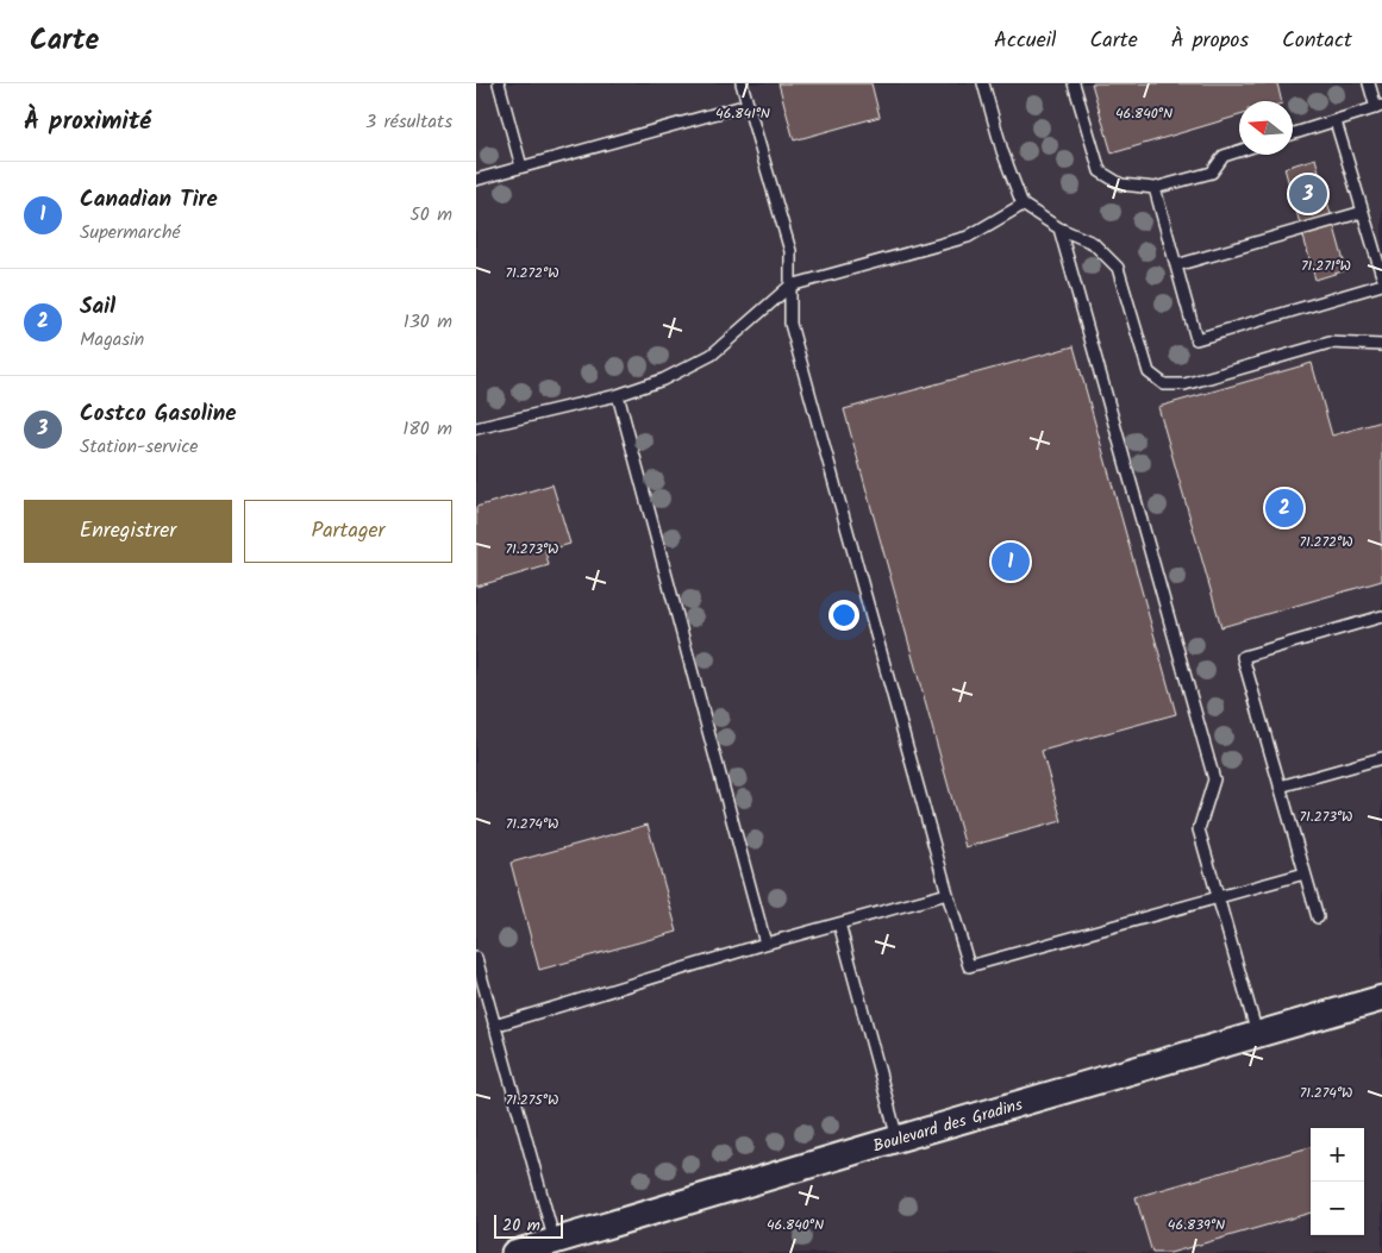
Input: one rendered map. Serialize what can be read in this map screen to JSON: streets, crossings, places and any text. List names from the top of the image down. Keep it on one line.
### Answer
{"streets":{"street":["Boulevard des Gradins"]},"scale_bar":"20 m","north":"left","page":{"header":"Carte","nav":["Accueil","Carte","À propos","Contact"],"heading":["À proximité","3 résultats"],"list":[{"mark":"1","name":"Canadian Tire","note":"Supermarché","value":"50 m"},{"mark":"2","name":"Sail","note":"Magasin","value":"130 m"},{"mark":"3","name":"Costco Gasoline","note":"Station-service","value":"180 m"}],"pins":["3","2","1"],"buttons":["Enregistrer","Partager"],"map_buttons":["+","−"],"scale":"20 m"},"coordinates":["46.841°N","46.840°N","71.271°W","71.272°W","71.273°W","71.274°W","71.275°W","46.839°N"]}
